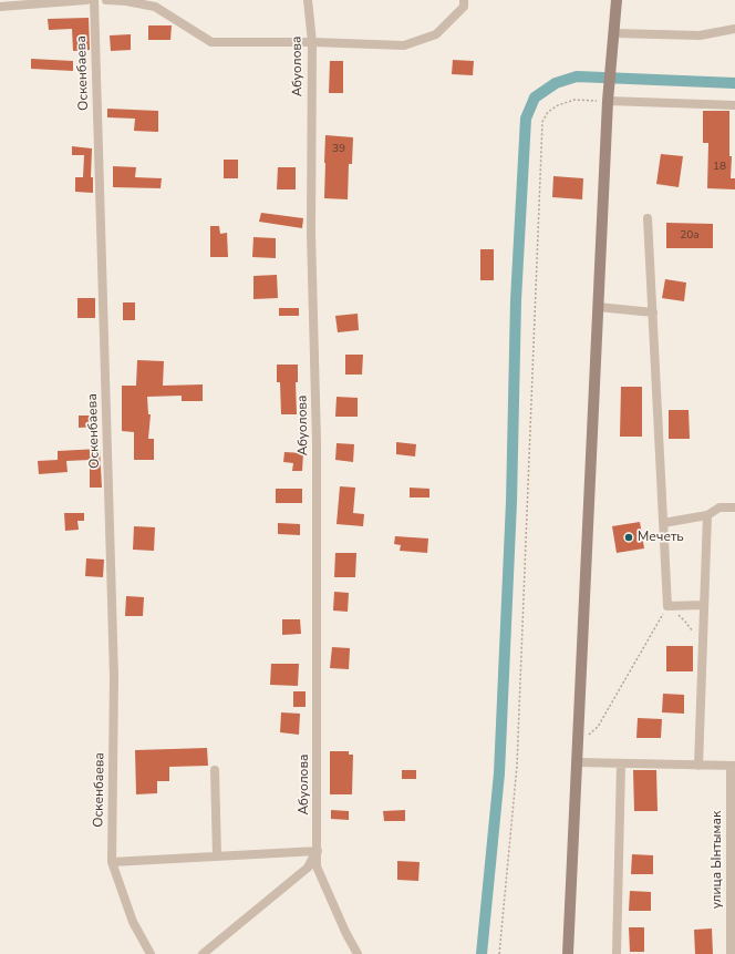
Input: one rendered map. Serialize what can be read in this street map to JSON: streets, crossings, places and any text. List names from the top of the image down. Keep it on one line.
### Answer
{"streets":{"street":["Абуолова","Оскенбаева","улица Ынтымак"]},"places":["Мечеть"],"house_numbers":["39","18","20а"]}
